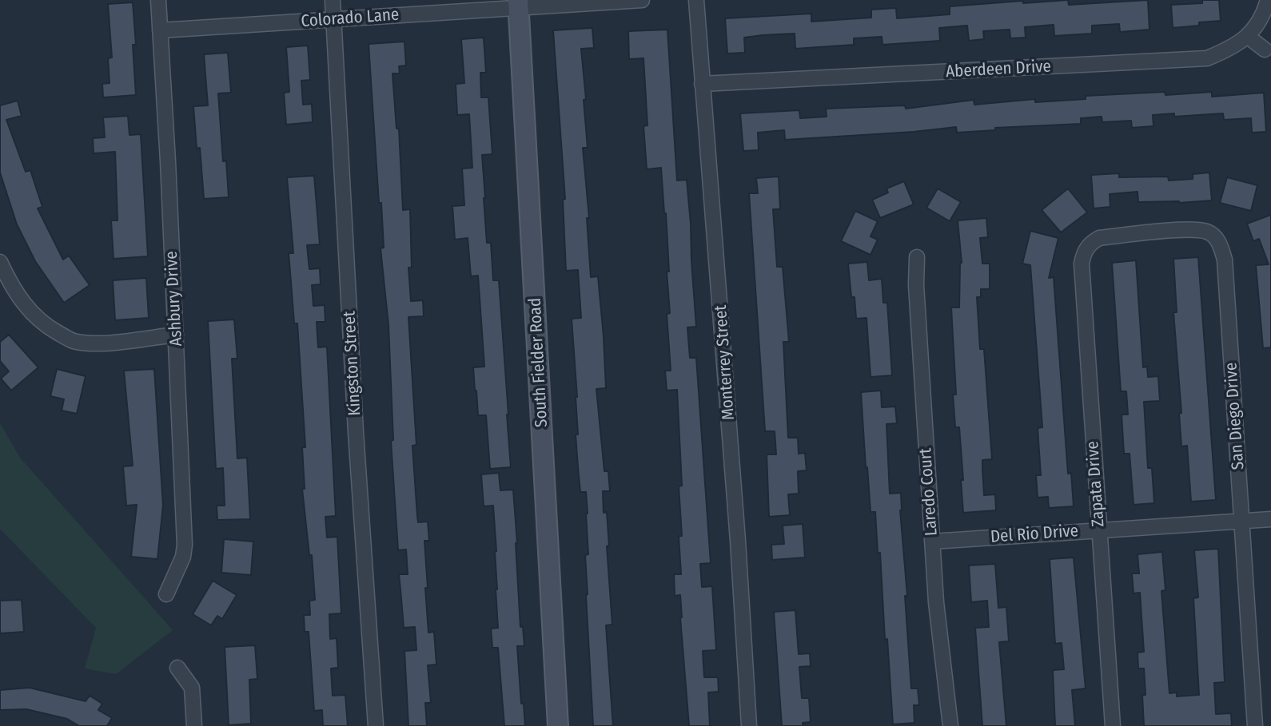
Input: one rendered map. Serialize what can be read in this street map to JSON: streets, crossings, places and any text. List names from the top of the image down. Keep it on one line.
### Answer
{"streets":{"street":["Colorado Lane","Aberdeen Drive","Ashbury Drive","South Fielder Road","Monterrey Street","Kingston Street","San Diego Drive","Zapata Drive","Laredo Court","Del Rio Drive"]},"crossings":[["Colorado Lane","Ashbury Drive"],["Colorado Lane","South Fielder Road"],["Colorado Lane","Kingston Street"],["Aberdeen Drive","Monterrey Street"],["San Diego Drive","Zapata Drive"],["San Diego Drive","Del Rio Drive"],["Zapata Drive","Del Rio Drive"],["Laredo Court","Del Rio Drive"]]}
